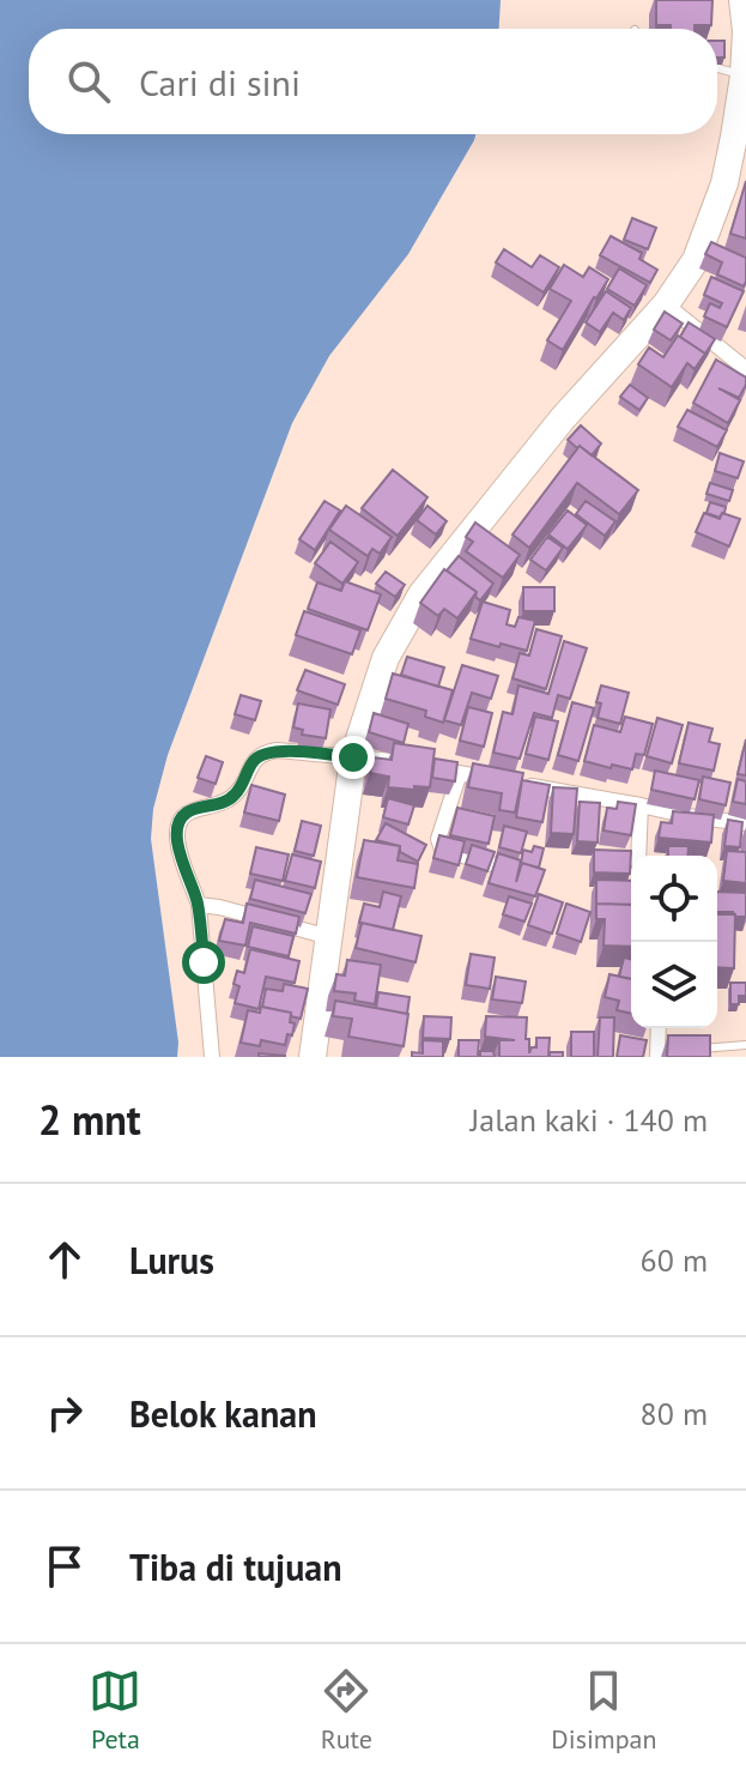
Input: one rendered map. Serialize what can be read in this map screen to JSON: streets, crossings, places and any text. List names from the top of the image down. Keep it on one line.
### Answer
{"page":{"search":"Cari di sini","heading":["2 mnt","Jalan kaki · 140 m"],"list":[["Lurus","60 m"],["Belok kanan","80 m"],"Tiba di tujuan"],"nav":["Peta","Rute","Disimpan"]}}
